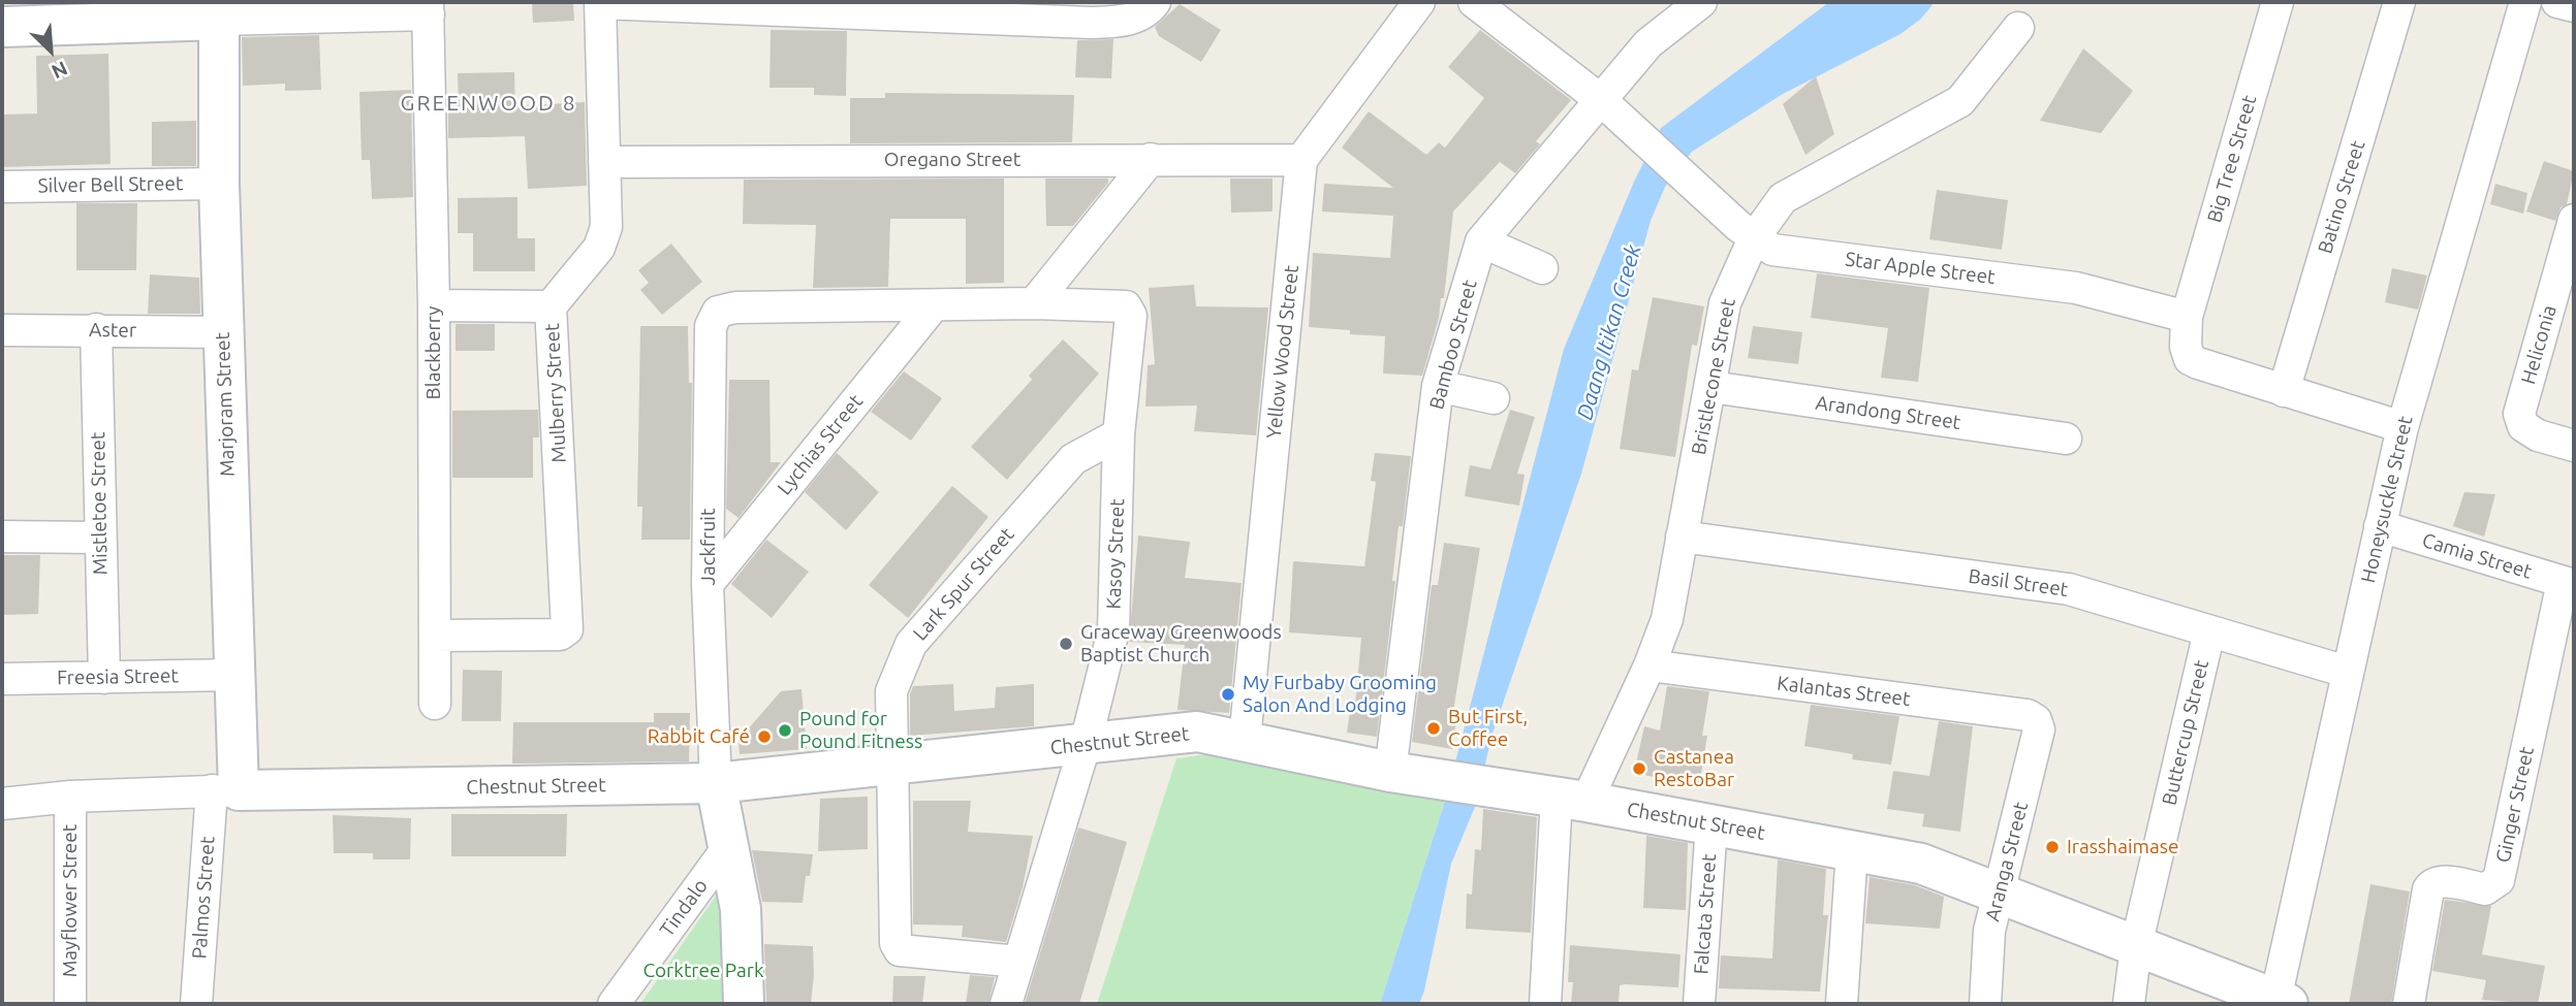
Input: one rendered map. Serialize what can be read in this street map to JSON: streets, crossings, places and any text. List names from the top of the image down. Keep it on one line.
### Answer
{"streets":{"street":["Big Tree Street","Oregano Street","Silver Bell Street","Batino Street","Star Apple Street","Aster","Bamboo Street","Heliconia","Yellow Wood Street","Blackberry","Bristlecone Street","Mulberry Street","Marjoram Street","Arandong Street","Lychias Street","Honeysuckle Street","Mistletoe Street","Jackfruit","Kasoy Street","Camia Street","Basil Street","Lark Spur Street","Freesia Street","Kalantas Street","Buttercup Street","Chestnut Street","Ginger Street","Aranga Street","Palmos Street","Mayflower Street","Tindalo","Falcata Street"]},"crossings":[["Big Tree Street","Star Apple Street"],["Oregano Street","Yellow Wood Street"],["Oregano Street","Mulberry Street"],["Silver Bell Street","Marjoram Street"],["Star Apple Street","Bamboo Street"],["Star Apple Street","Bristlecone Street"],["Aster","Marjoram Street"],["Aster","Mistletoe Street"],["Bamboo Street","Chestnut Street"],["Yellow Wood Street","Chestnut Street"],["Blackberry","Mulberry Street"],["Bristlecone Street","Arandong Street"],["Bristlecone Street","Basil Street"],["Bristlecone Street","Kalantas Street"],["Bristlecone Street","Chestnut Street"],["Marjoram Street","Freesia Street"],["Marjoram Street","Chestnut Street"],["Marjoram Street","Palmos Street"],["Lychias Street","Jackfruit"],["Honeysuckle Street","Camia Street"],["Honeysuckle Street","Basil Street"],["Honeysuckle Street","Chestnut Street"],["Mistletoe Street","Freesia Street"],["Jackfruit","Chestnut Street"],["Kasoy Street","Lark Spur Street"],["Kasoy Street","Chestnut Street"],["Camia Street","Ginger Street"],["Basil Street","Buttercup Street"],["Lark Spur Street","Chestnut Street"],["Kalantas Street","Aranga Street"],["Buttercup Street","Chestnut Street"],["Chestnut Street","Aranga Street"],["Chestnut Street","Palmos Street"],["Chestnut Street","Mayflower Street"],["Chestnut Street","Falcata Street"]],"districts":["GREENWOOD 8"],"water":["Daang Itikan Creek"],"parks":["Corktree Park"],"places":["Graceway Greenwoods Baptist Church","My Furbaby Grooming Salon And Lodging","But First, Coffee","Pound for Pound Fitness","Rabbit Café","Castanea RestoBar","Irasshaimase"],"north":"bottom right"}
